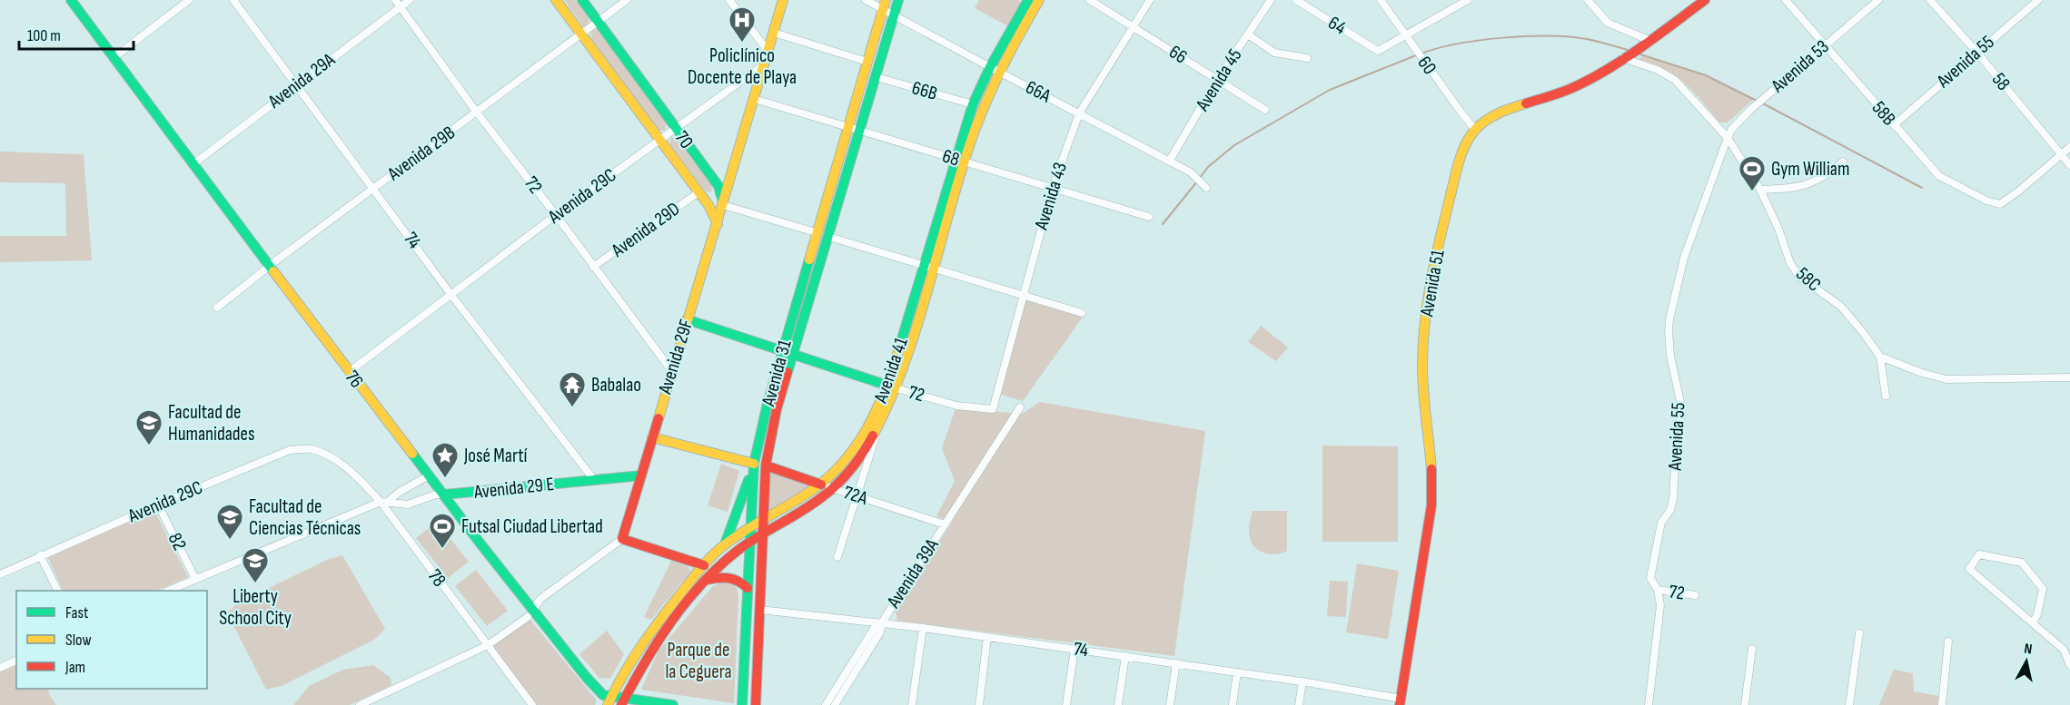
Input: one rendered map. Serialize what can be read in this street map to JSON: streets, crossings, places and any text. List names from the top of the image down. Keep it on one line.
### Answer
{"streets":{"main road":["70","72","Avenida 51","Avenida 29F","Avenida 41","Avenida 31","76","Avenida 29 E","72A"],"street":["64","66","Avenida 55","60","Avenida 53","Avenida 45","Avenida 29A","58","66B","66A","58B","Avenida 29B","68","Avenida 29C","Avenida 43","Avenida 29D","74","58C","82","Avenida 39A","78"]},"crossings":[["64","60"],["66","Avenida 45"],["66","Avenida 43"],["Avenida 55","Avenida 53"],["Avenida 55","58"],["Avenida 55","58B"],["Avenida 55","72"],["Avenida 55","58C"],["60","Avenida 51"],["Avenida 53","58B"],["Avenida 53","58C"],["Avenida 45","66A"],["Avenida 29A","72"],["Avenida 29A","74"],["Avenida 29A","76"],["58","58B"],["66B","Avenida 41"],["66B","Avenida 31"],["66A","Avenida 43"],["66A","Avenida 41"],["66A","Avenida 31"],["70","Avenida 29B"],["70","Avenida 29C"],["70","Avenida 29D"],["70","Avenida 29F"],["Avenida 29B","72"],["Avenida 29B","74"],["Avenida 29B","76"],["68","Avenida 43"],["68","Avenida 29F"],["68","Avenida 41"],["68","Avenida 31"],["72","Avenida 29C"],["72","Avenida 43"],["72","Avenida 29D"],["72","Avenida 29F"],["72","Avenida 41"],["72","Avenida 31"],["Avenida 29C","74"],["Avenida 29C","Avenida 29F"],["Avenida 29C","76"],["Avenida 29C","82"],["Avenida 29C","78"],["74","Avenida 51"],["74","Avenida 29 E"],["74","Avenida 39A"],["58C","Avenida 51"],["Avenida 29F","Avenida 29 E"],["Avenida 41","Avenida 31"],["Avenida 41","72A"],["Avenida 31","72A"],["76","Avenida 29 E"],["Avenida 29 E","82"],["Avenida 29 E","78"],["72A","Avenida 39A"]],"parks":["Parque de la Ceguera"],"places":{"hospital":["Policlínico Docente de Playa"],"sports":["Gym William","Futsal Ciudad Libertad"],"temple":["Babalao"],"school or university":["Facultad de Humanidades","Facultad de Ciencias Técnicas","Liberty School City"],"place":["José Martí"]},"legend":["Fast","Slow","Jam"],"scale_bar":"100 m","north":"top"}
